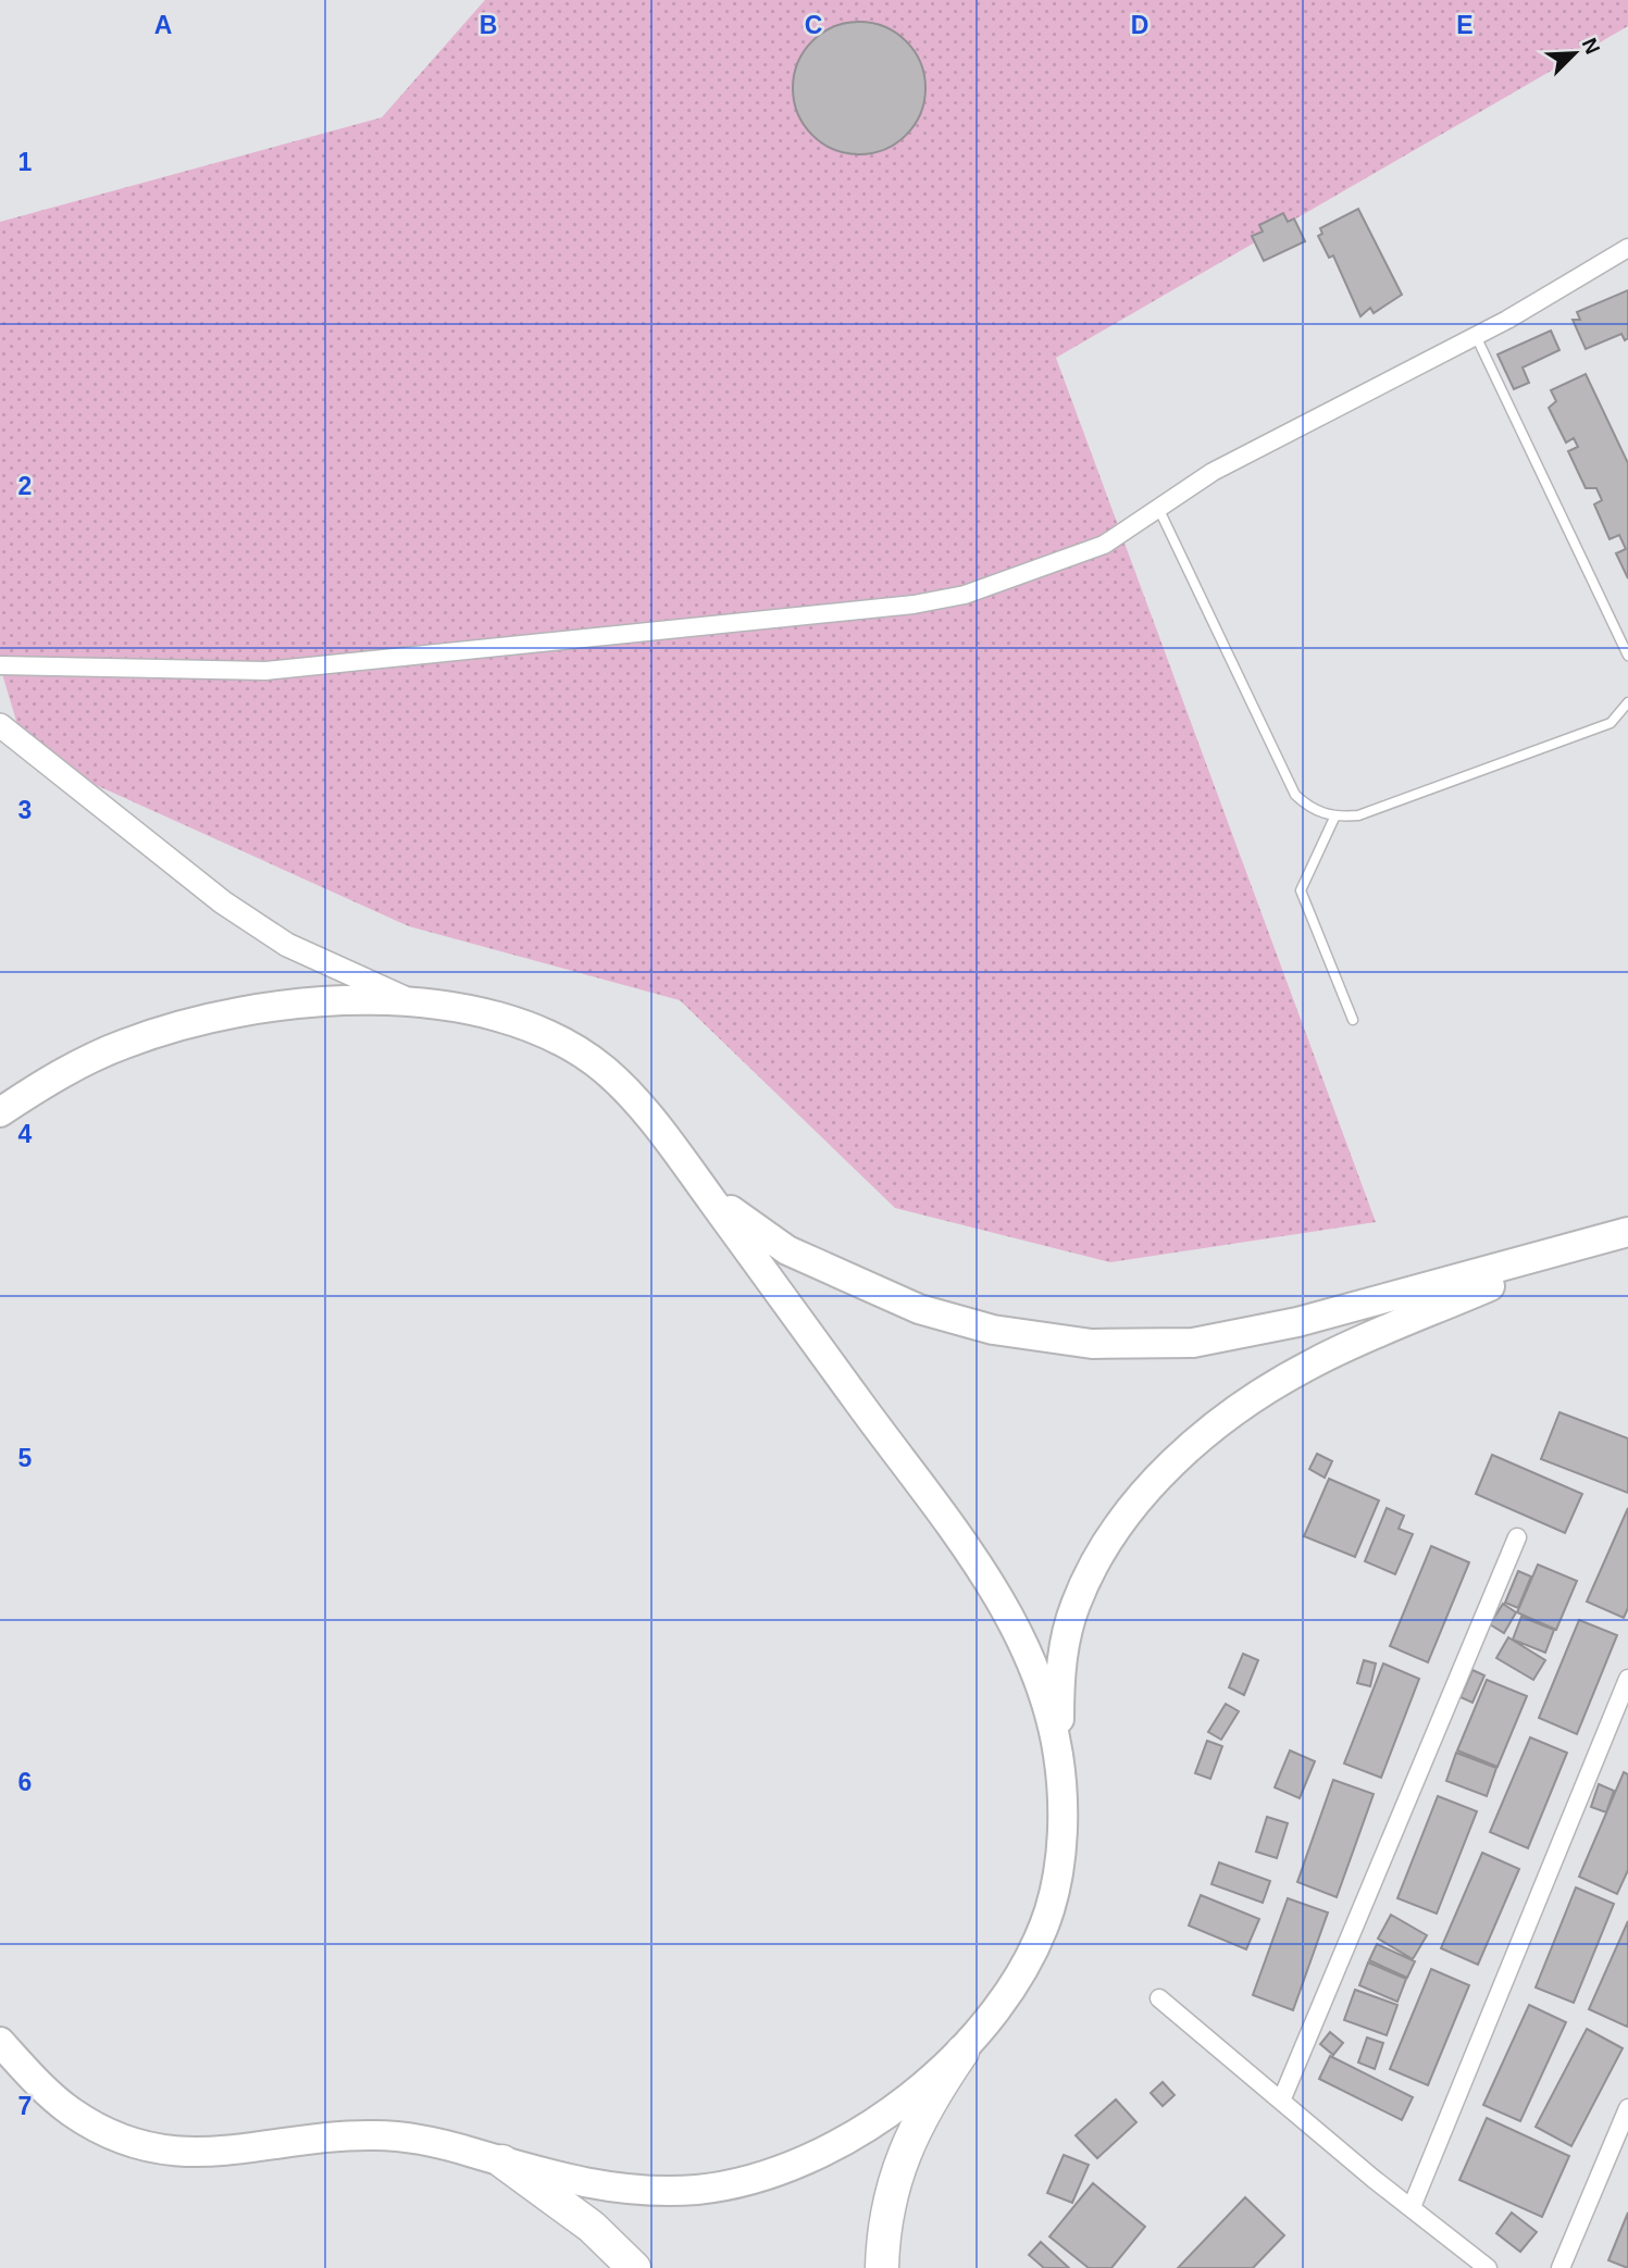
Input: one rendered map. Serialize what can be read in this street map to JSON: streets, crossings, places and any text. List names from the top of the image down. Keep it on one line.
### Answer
{"north":"top right","grid":{"columns":["A","B","C","D","E"],"rows":["1","2","3","4","5","6","7"]}}
